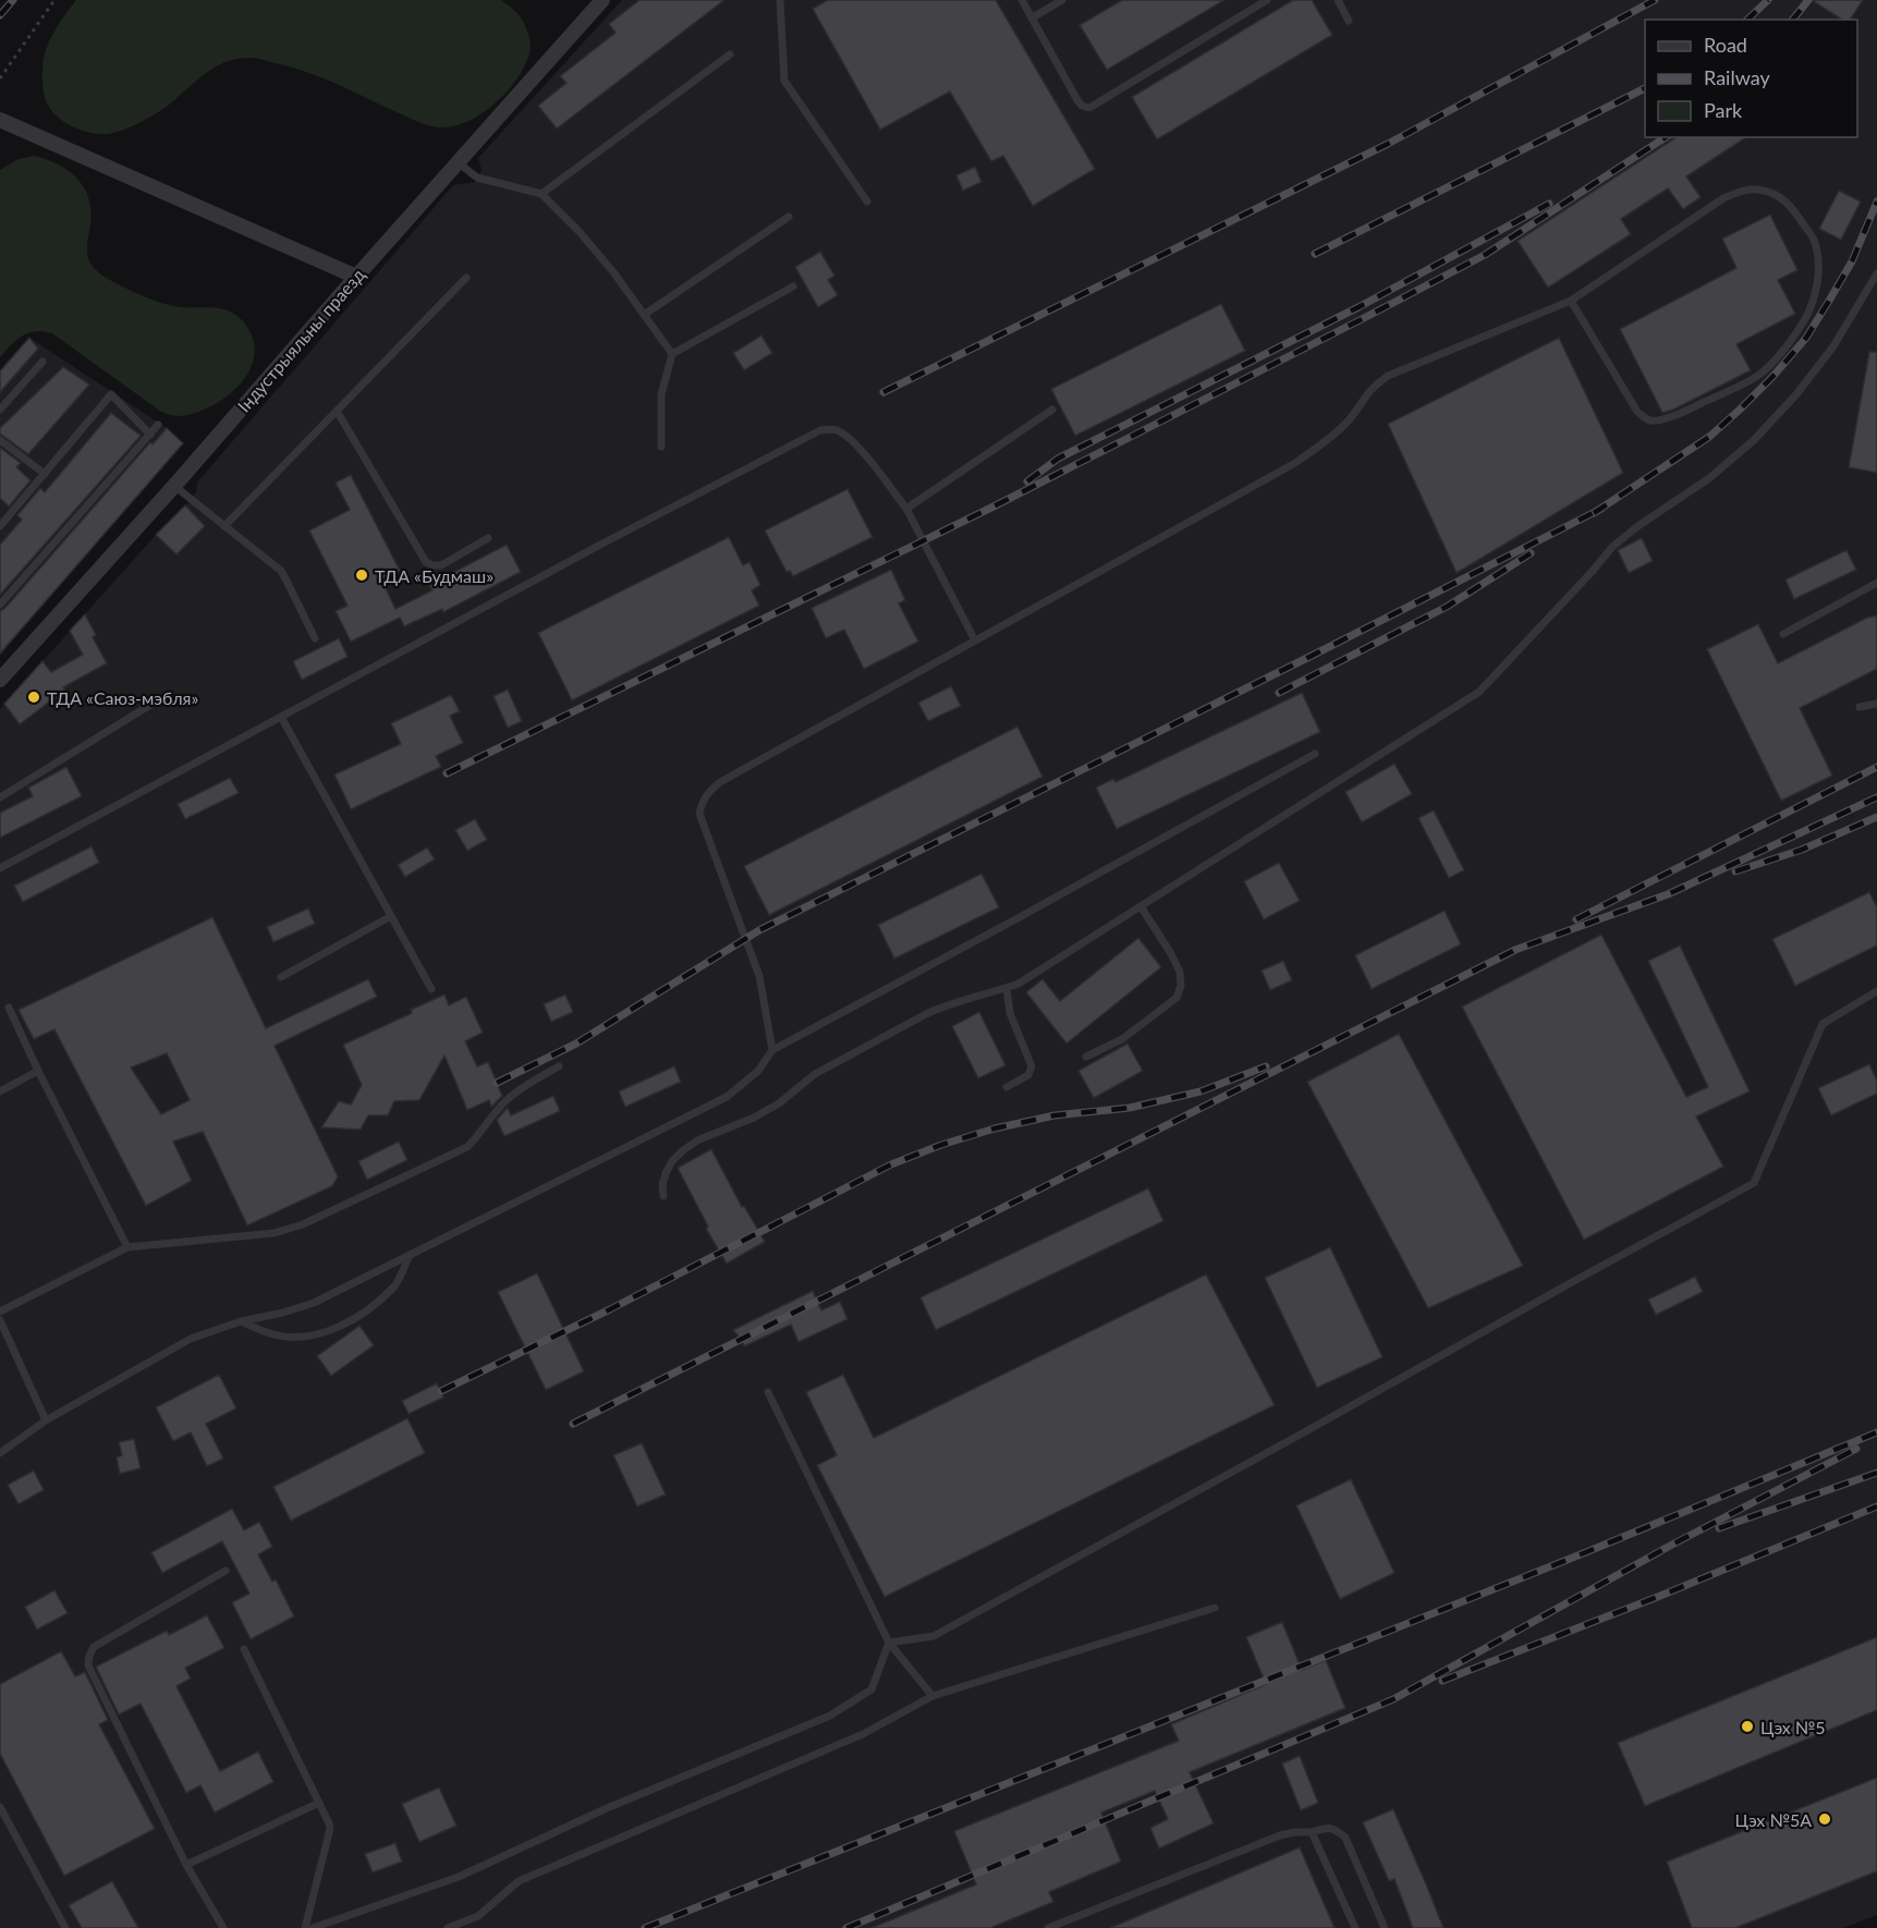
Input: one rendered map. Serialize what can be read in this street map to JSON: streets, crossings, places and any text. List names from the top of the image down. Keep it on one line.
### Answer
{"streets":{"street":["Індустрыяльны праезд"]},"places":["ТДА «Будмаш»","ТДА «Саюз-мэбля»","Цэх №5","Цэх №5А"],"legend":["Road","Railway","Park"]}
